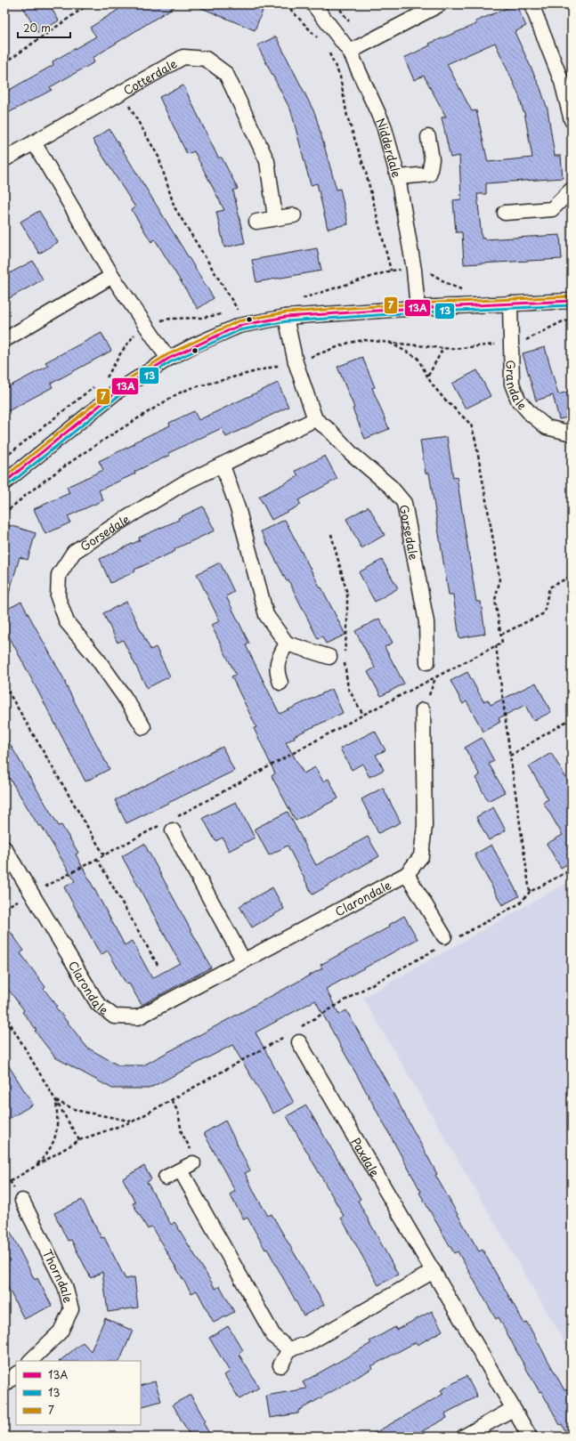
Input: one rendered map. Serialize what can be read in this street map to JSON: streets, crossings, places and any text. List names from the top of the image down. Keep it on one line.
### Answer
{"streets":{"street":["Cotterdale","Nidderdale","Grandale","Gorsedale","Clarondale","Paxdale","Thorndale"]},"lines":["transit line 7","transit line 13A","transit line 13"],"legend":["13A","13","7"],"scale_bar":"20 m"}
